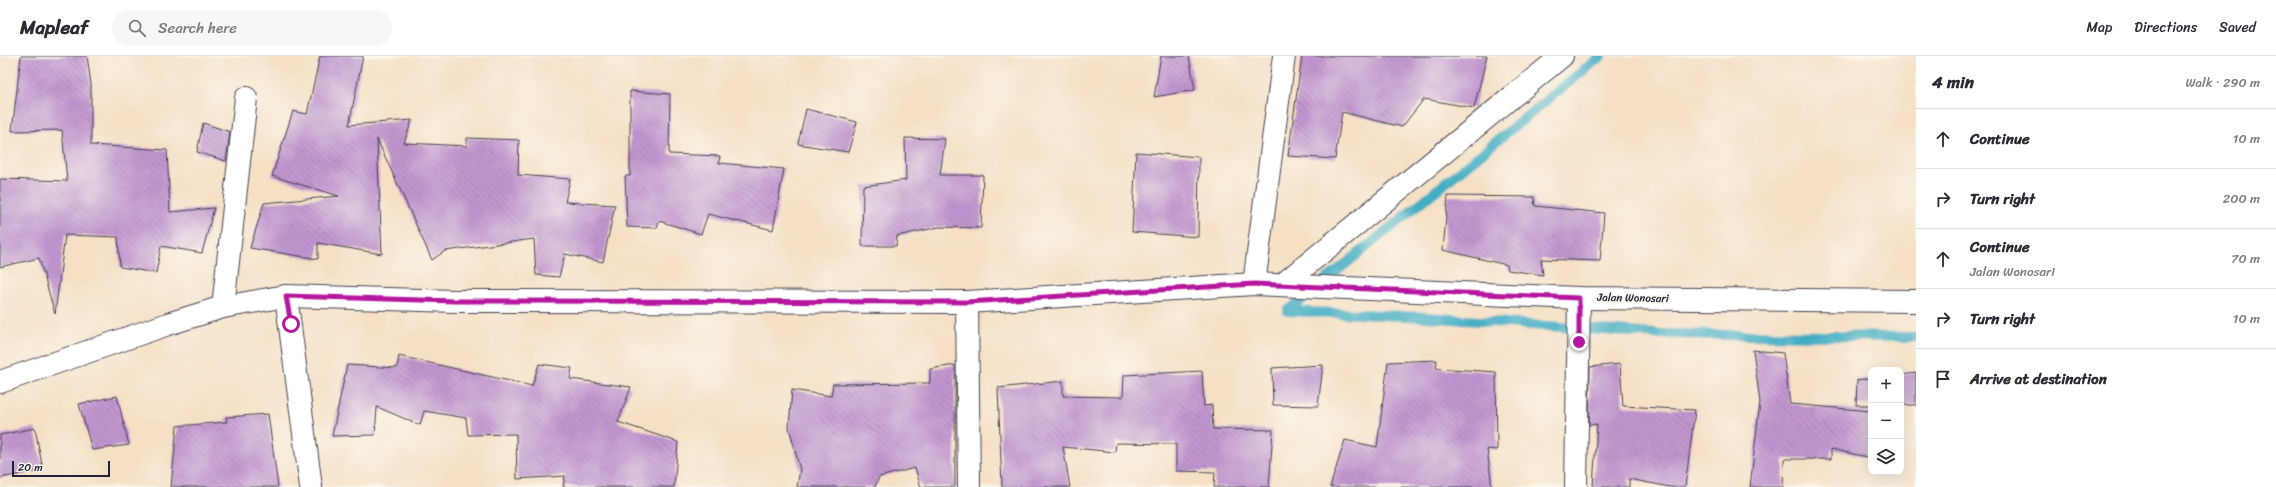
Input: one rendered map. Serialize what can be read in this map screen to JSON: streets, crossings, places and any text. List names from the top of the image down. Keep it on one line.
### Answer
{"streets":{"street":["Jalan Wonosari"]},"scale_bar":"20 m","page":{"header":"Mapleaf","search":"Search here","nav":["Map","Directions","Saved"],"heading":["4 min","Walk · 290 m"],"list":[["Continue","10 m"],["Turn right","200 m"],["Continue","Jalan Wonosari","70 m"],["Turn right","10 m"],"Arrive at destination"],"map_buttons":["+","−"],"scale":"20 m"}}
